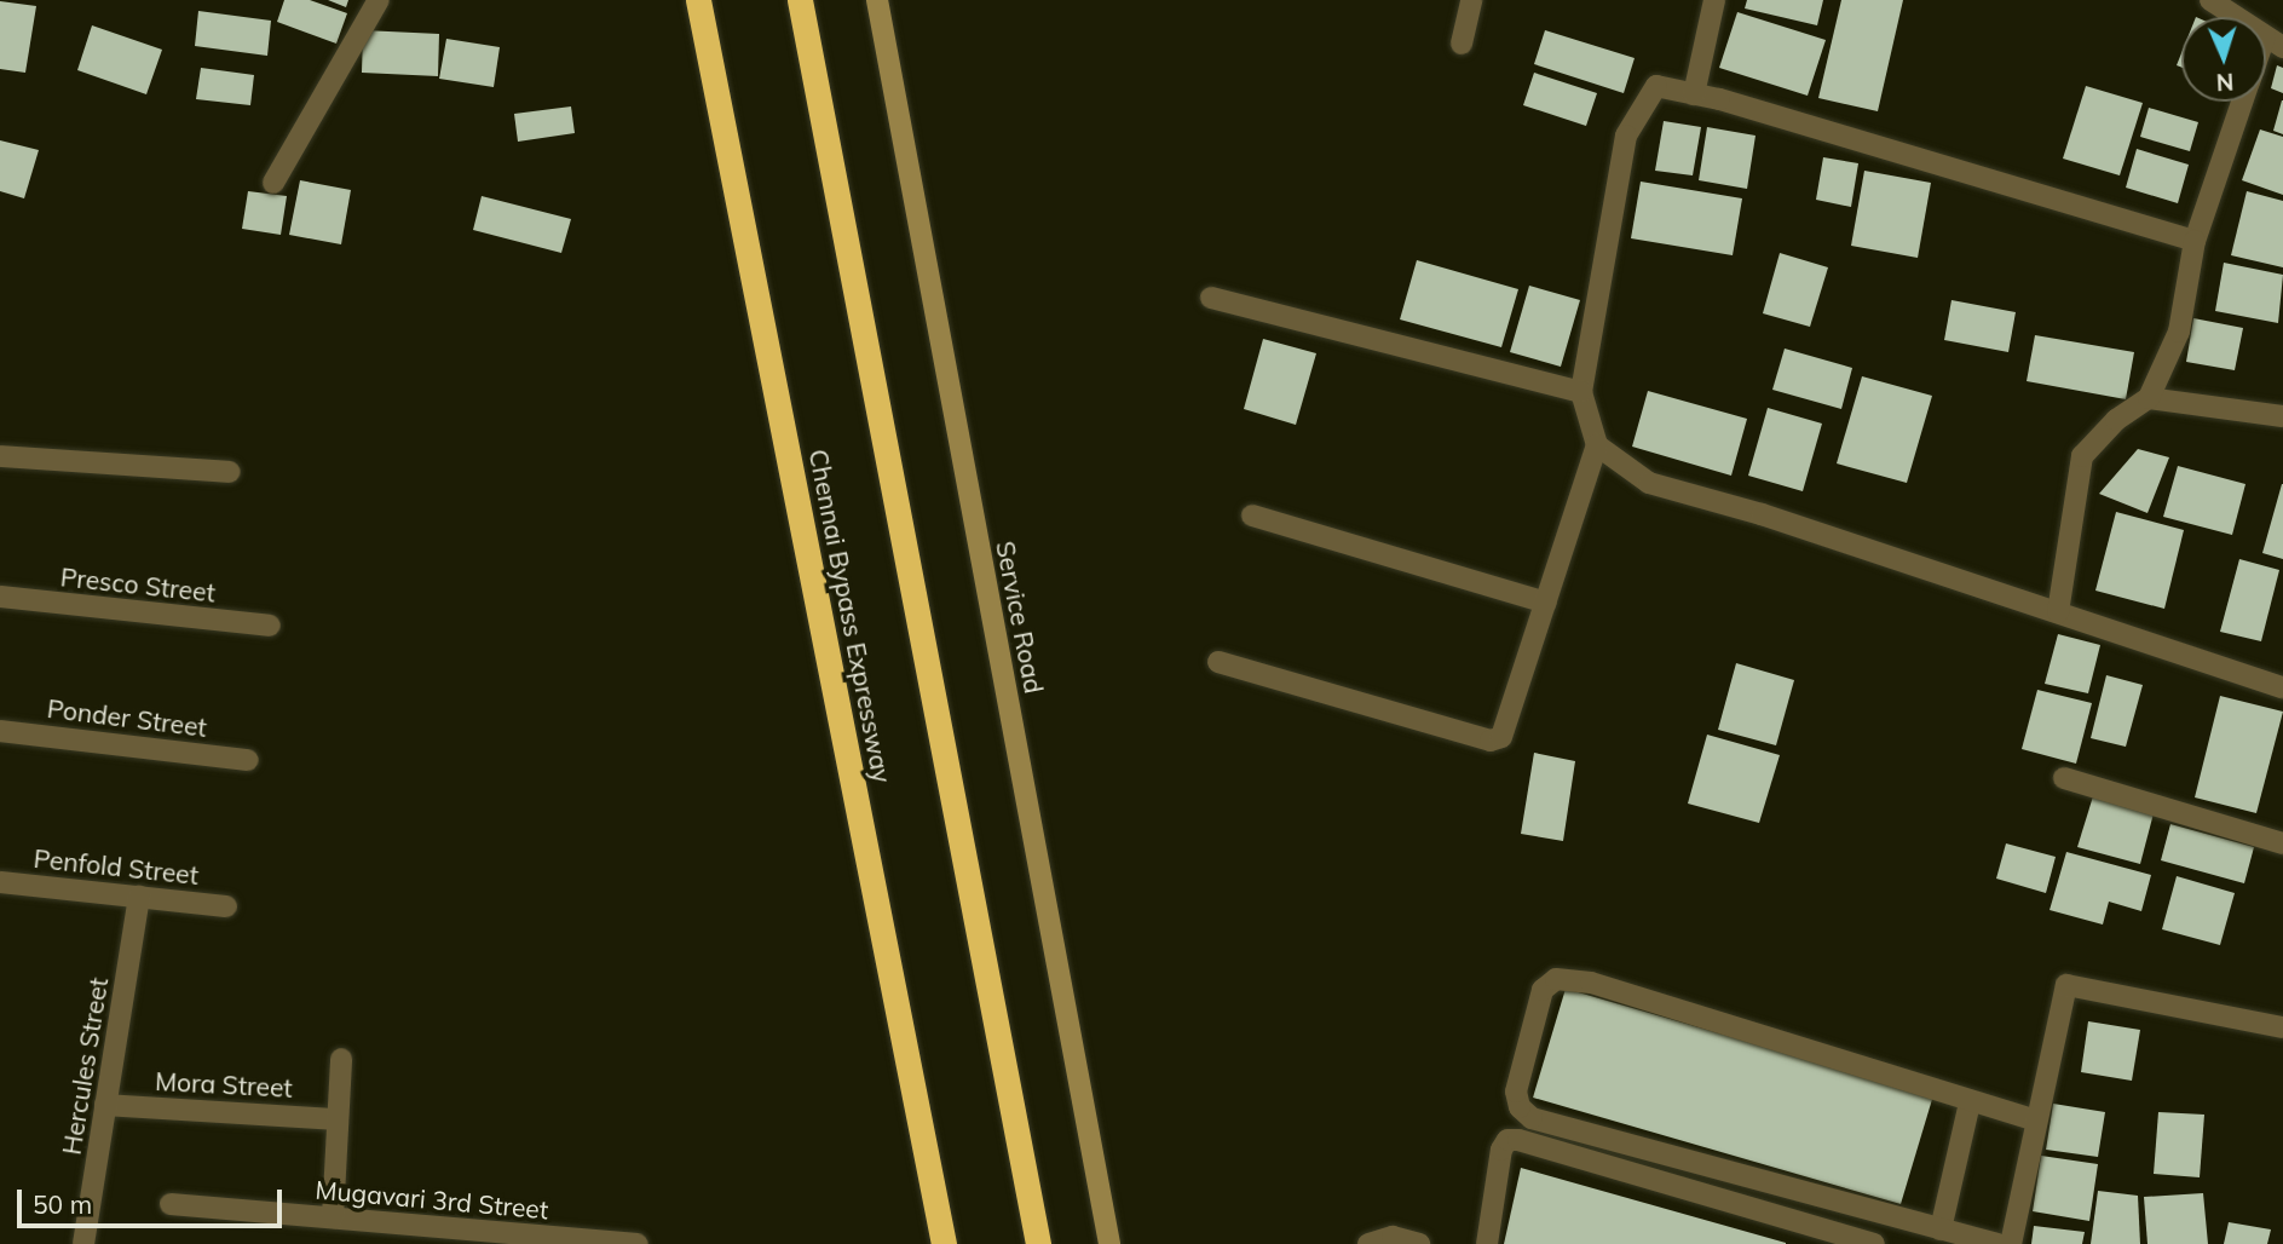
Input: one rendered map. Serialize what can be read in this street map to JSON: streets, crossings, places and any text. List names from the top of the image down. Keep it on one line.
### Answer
{"streets":{"highway":["Chennai Bypass Expressway"],"street":["Presco Street","Service Road","Ponder Street","Penfold Street","Hercules Street","Mora Street","Mugavari 3rd Street"]},"crossings":[["Penfold Street","Hercules Street"],["Hercules Street","Mora Street"]],"scale_bar":"50 m","north":"bottom"}
